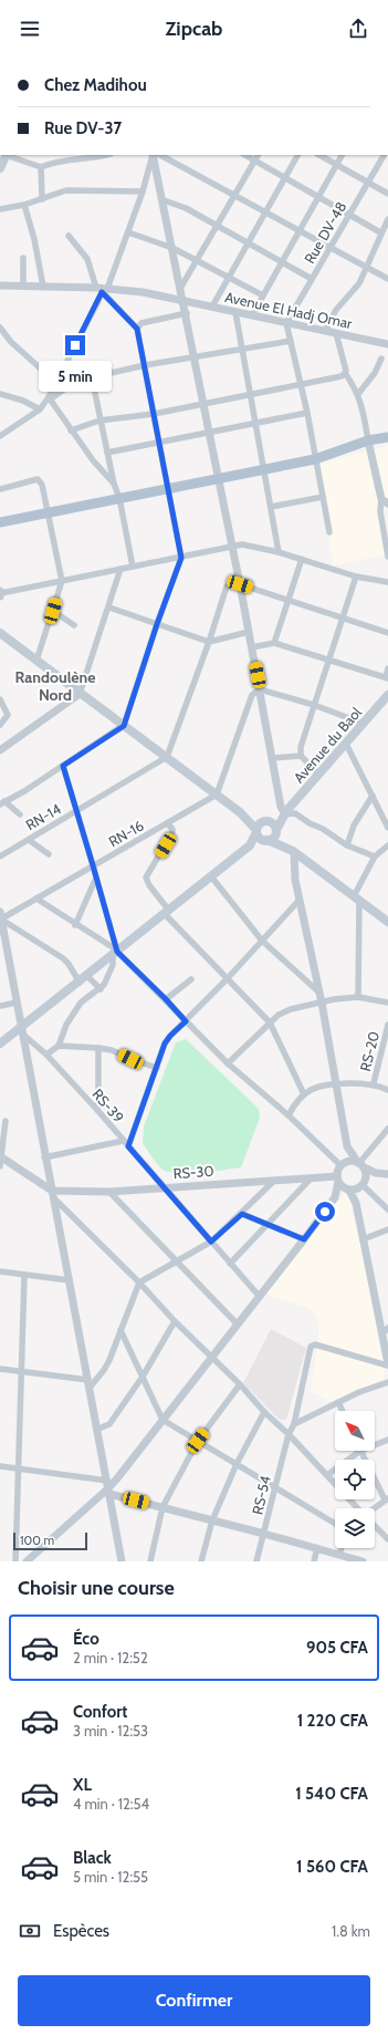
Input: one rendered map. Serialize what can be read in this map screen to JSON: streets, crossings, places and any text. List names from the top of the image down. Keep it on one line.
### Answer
{"streets":{"main road":["Avenue du Baol"],"street":["Rue DV-48","Avenue El Hadj Omar","RN-14","RN-16","RS-20","RS-39","RS-30","RS-54"]},"crossings":[["Rue DV-48","Avenue El Hadj Omar"],["RS-39","RS-30"]],"districts":["Randoulène Nord"],"scale_bar":"100 m","north":"top left","page":{"header":"Zipcab","banner":["Chez Madihou","Rue DV-37"],"bubble":"5 min","scale":"100 m","heading":"Choisir une course","list":[{"name":"Éco","note":"2 min · 12:52","value":"905 CFA"},{"name":"Confort","note":"3 min · 12:53","value":"1 220 CFA"},{"name":"XL","note":"4 min · 12:54","value":"1 540 CFA"},{"name":"Black","note":"5 min · 12:55","value":"1 560 CFA"}],"pay":["Espèces","1.8 km"],"buttons":"Confirmer"}}
